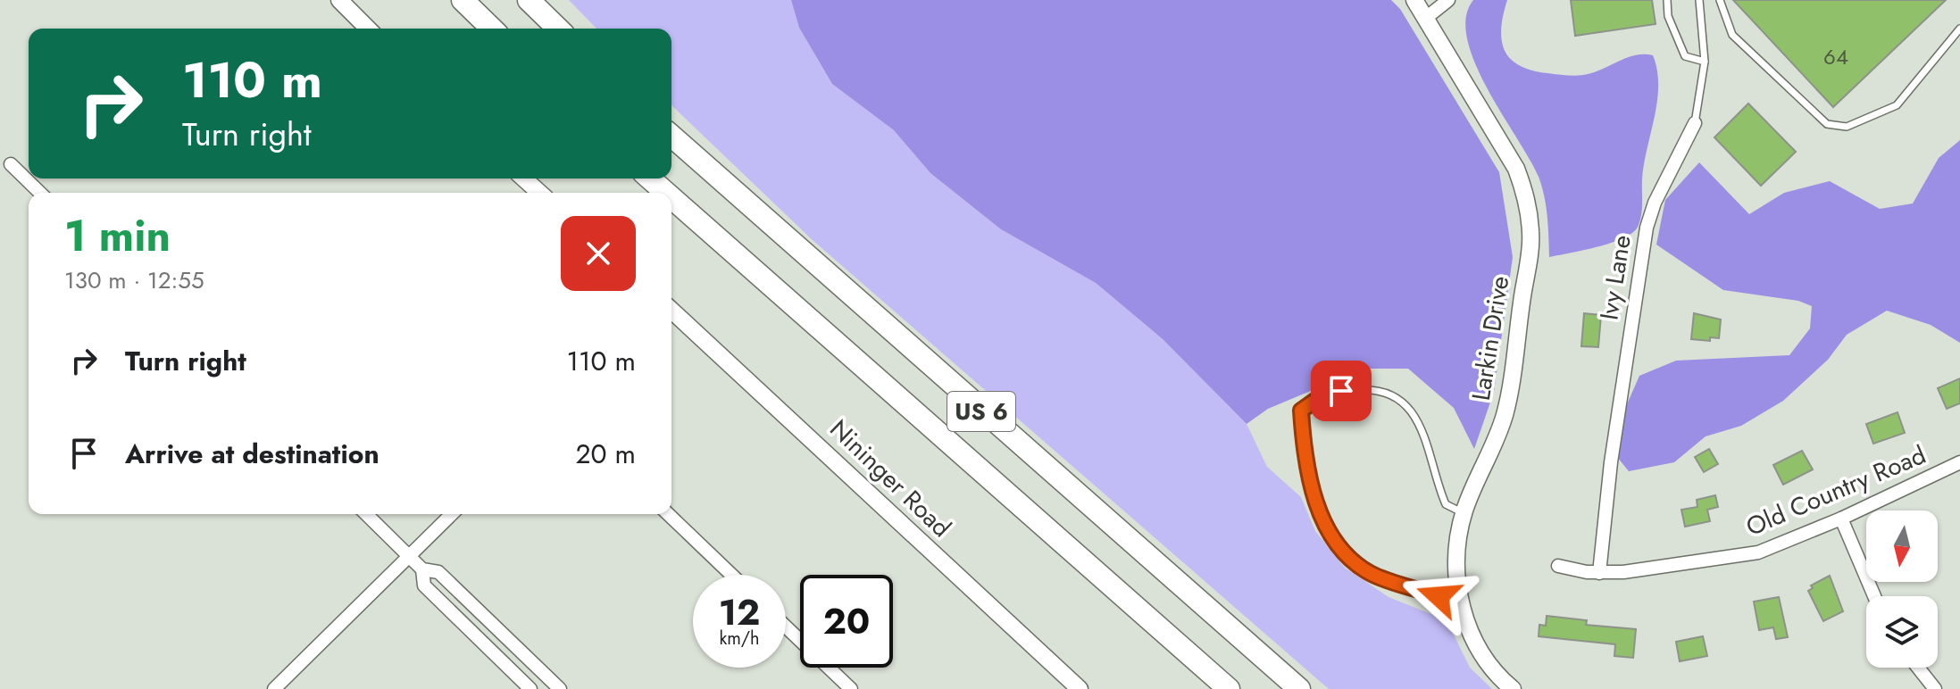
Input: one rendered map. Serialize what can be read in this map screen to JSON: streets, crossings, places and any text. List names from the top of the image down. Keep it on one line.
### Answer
{"streets":{"highway":["US 6"],"street":["Ivy Lane","Larkin Drive","Nininger Road","Old Country Road"]},"crossings":[["Ivy Lane","Old Country Road"]],"house_numbers":["64"],"north":"bottom","page":{"turn":["110 m","Turn right"],"heading":["1 min","130 m · 12:55"],"list":[{"name":"Turn right","value":"110 m"},{"name":"Arrive at destination","value":"20 m"}],"speed":"12 km/h","limit":"20"}}
